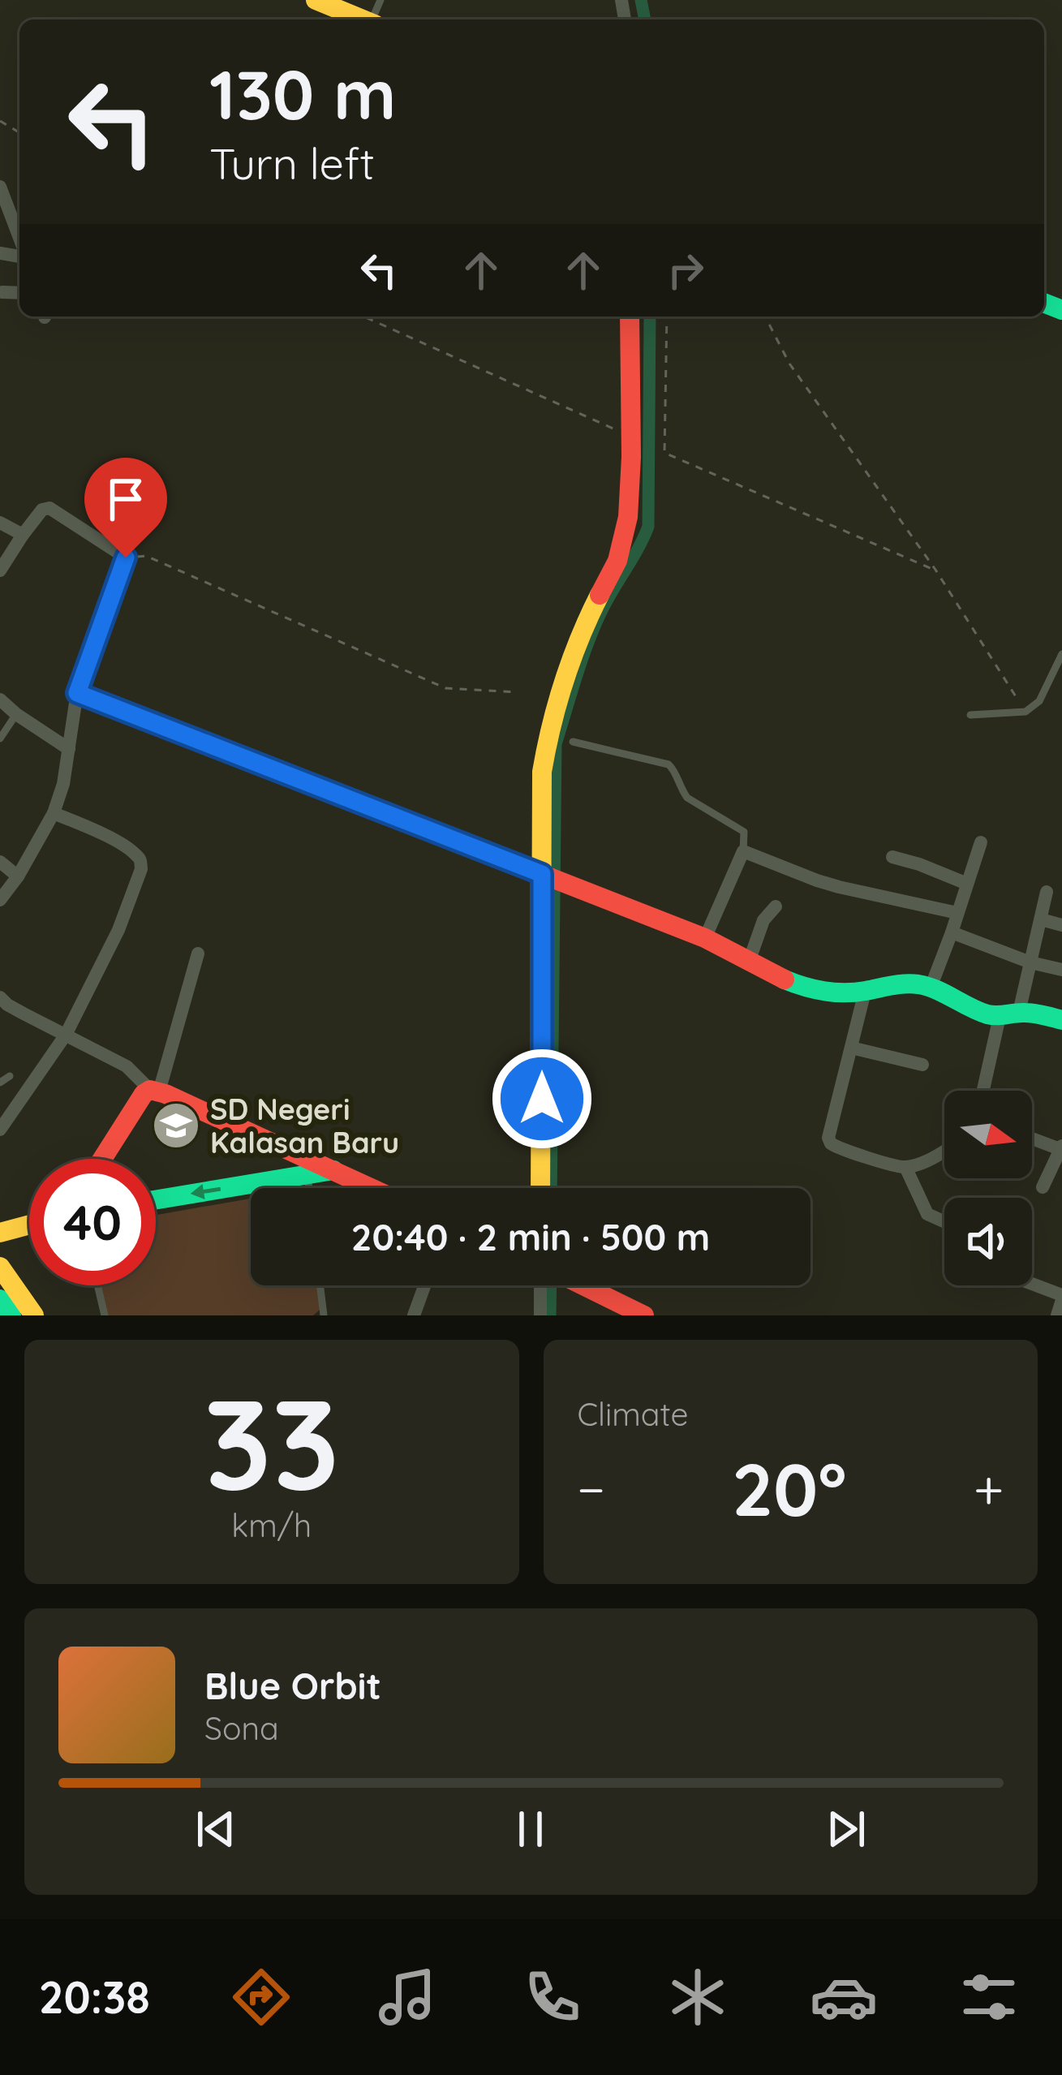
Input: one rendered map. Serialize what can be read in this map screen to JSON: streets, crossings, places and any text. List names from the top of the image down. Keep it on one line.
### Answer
{"places":{"school or university":["SD Negeri Kalasan Baru"]},"north":"right","page":{"turn":["130 m","Turn left"],"limit":"40","trip":"20:40 · 2 min · 500 m","tile":[["33","km/h"],"Climate"],"heat":["−","20°","+"],"song":["Blue Orbit","Sona"],"tabs":"20:38"}}
